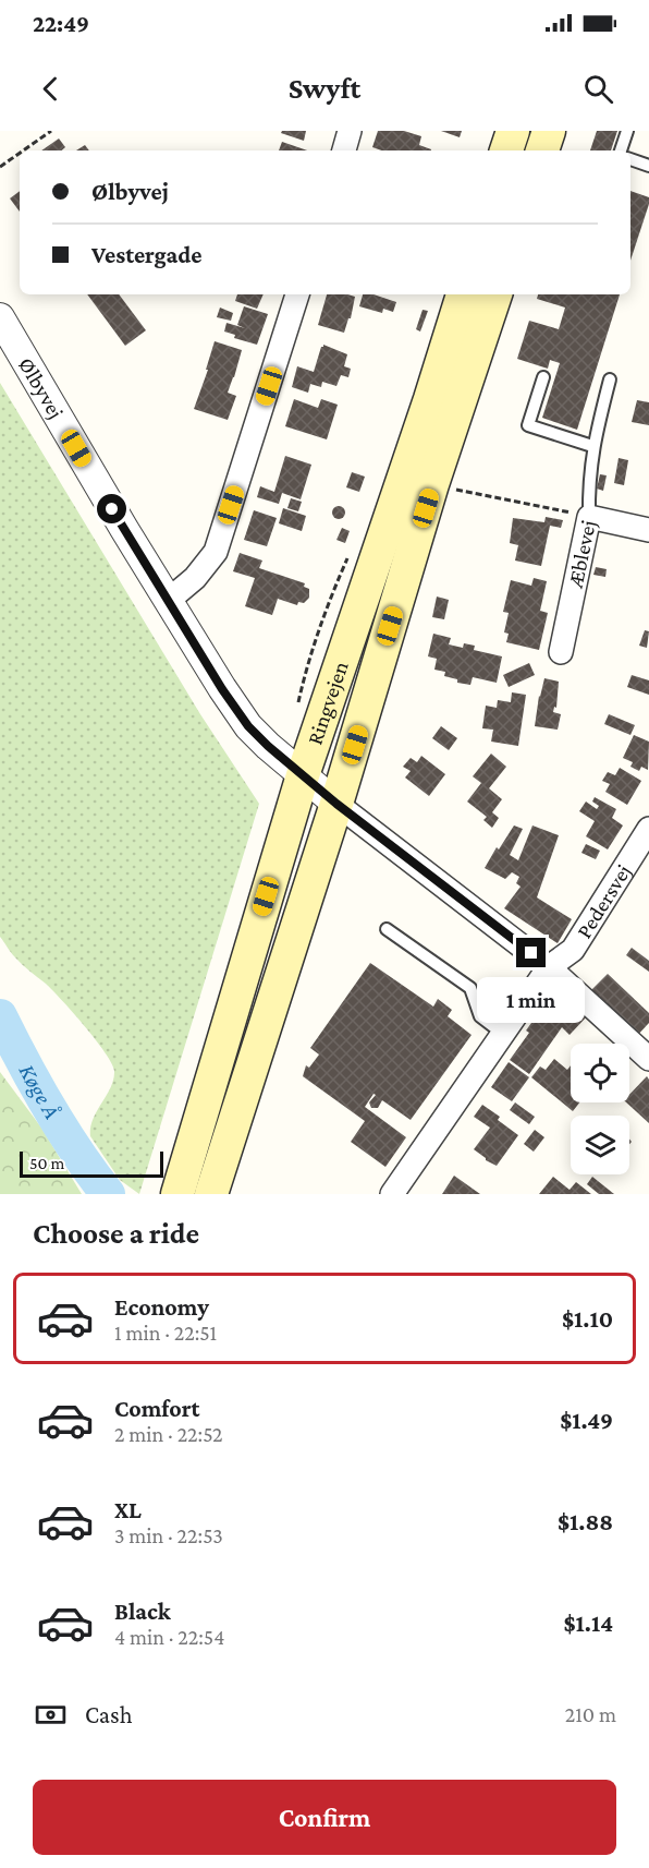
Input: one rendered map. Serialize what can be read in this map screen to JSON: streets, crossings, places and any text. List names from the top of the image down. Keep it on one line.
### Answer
{"streets":{"main road":["Ringvejen"],"street":["Ølbyvej","Æblevej","Pedersvej"]},"crossings":[["Ølbyvej","Ringvejen"]],"water":["Køge Å"],"scale_bar":"50 m","page":{"status":"22:49","header":"Swyft","banner":["Ølbyvej","Vestergade"],"bubble":"1 min","scale":"50 m","heading":"Choose a ride","list":[{"name":"Economy","note":"1 min · 22:51","value":"$1.10"},{"name":"Comfort","note":"2 min · 22:52","value":"$1.49"},{"name":"XL","note":"3 min · 22:53","value":"$1.88"},{"name":"Black","note":"4 min · 22:54","value":"$1.14"}],"pay":["Cash","210 m"],"buttons":"Confirm"}}
